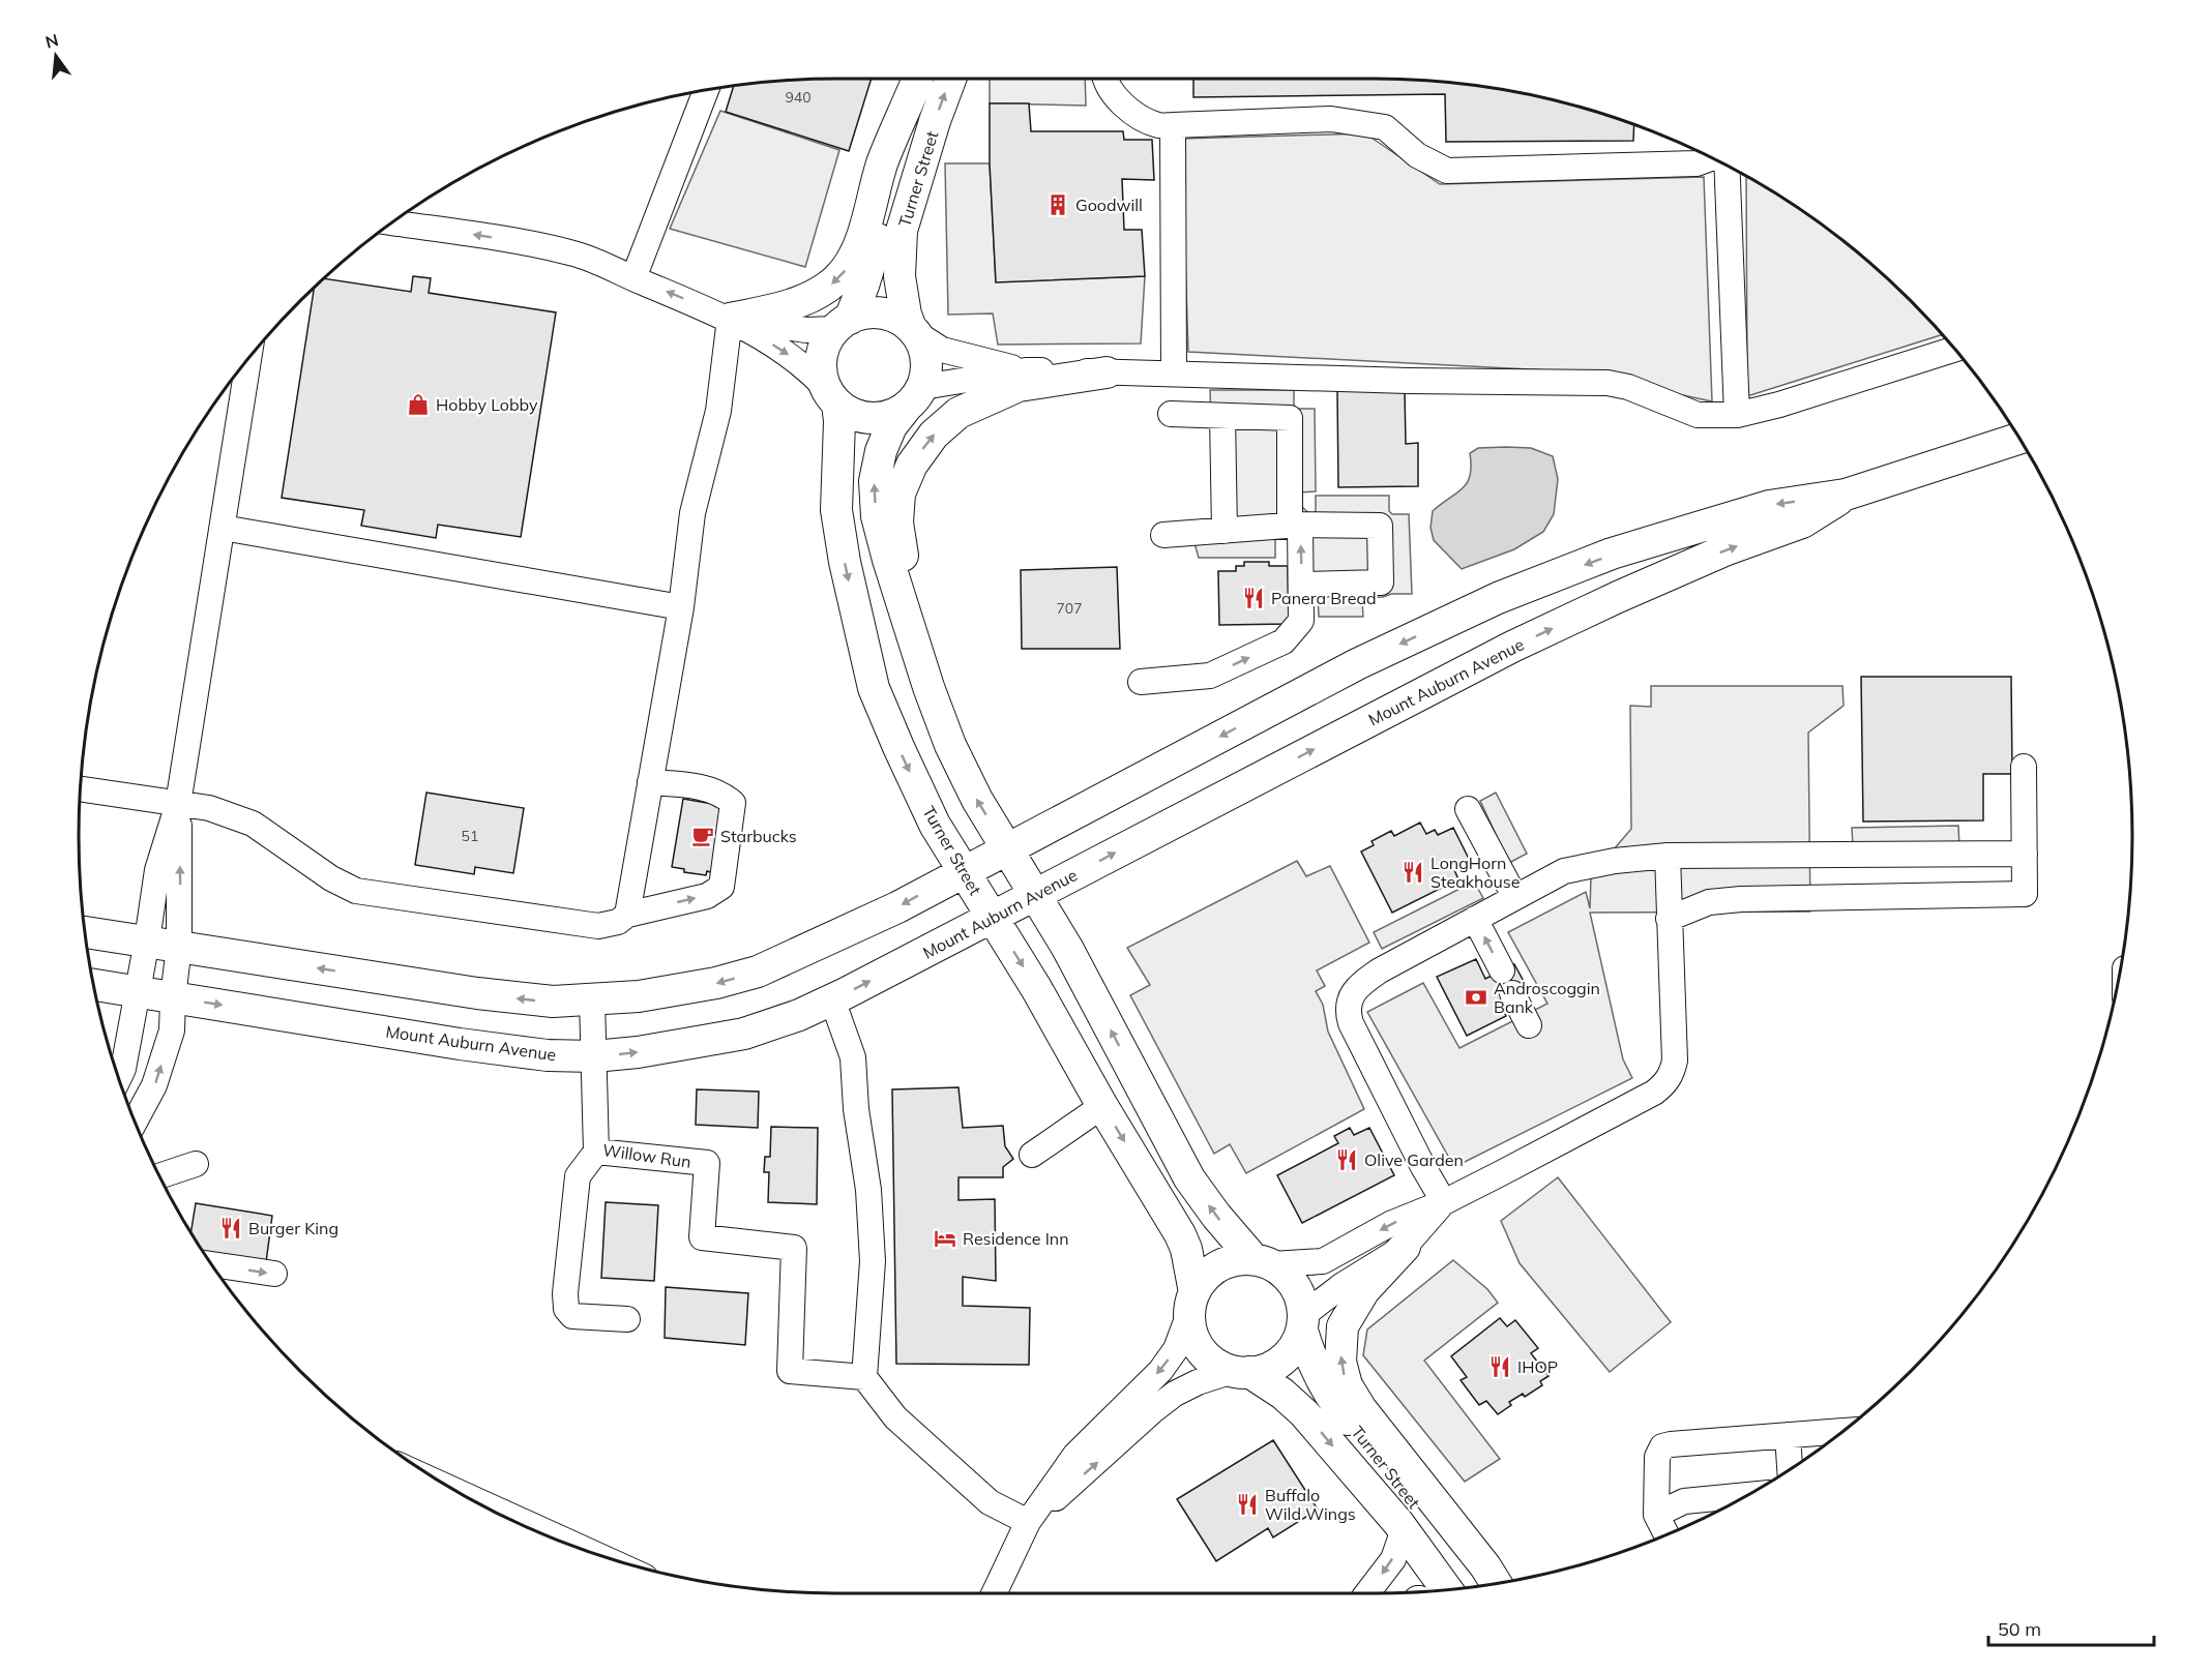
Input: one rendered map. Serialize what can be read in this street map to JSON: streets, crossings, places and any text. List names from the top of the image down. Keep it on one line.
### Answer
{"streets":{"main road":["Turner Street","Mount Auburn Avenue"],"street":["Willow Run"]},"crossings":[["Turner Street","Mount Auburn Avenue"],["Mount Auburn Avenue","Willow Run"]],"places":{"building":["Goodwill"],"shop":["Hobby Lobby"],"restaurant":["Panera Bread","LongHorn Steakhouse","Olive Garden","Burger King","IHOP","Buffalo Wild Wings"],"cafe":["Starbucks"],"bank":["Androscoggin Bank"],"hotel":["Residence Inn"]},"house_numbers":["940","707","51"],"scale_bar":"50 m","north":"top"}
